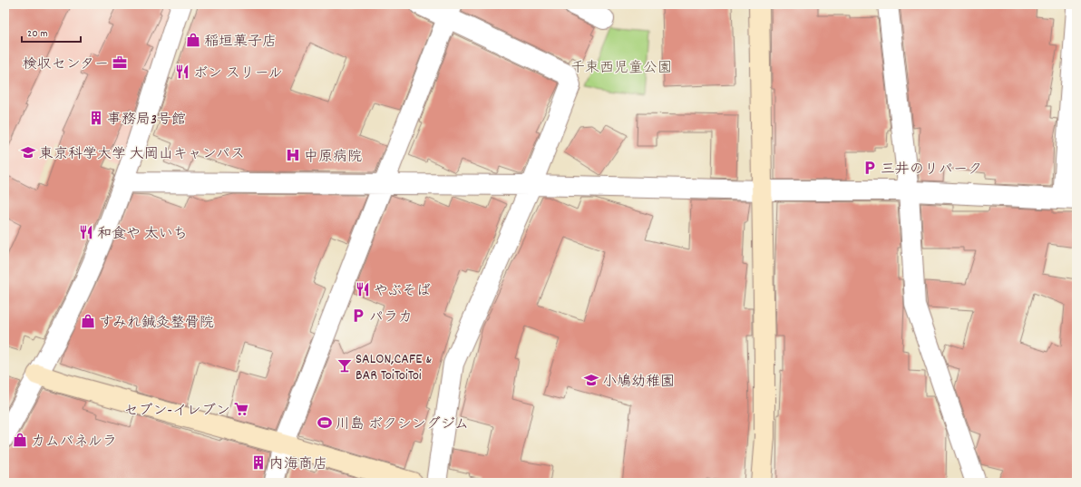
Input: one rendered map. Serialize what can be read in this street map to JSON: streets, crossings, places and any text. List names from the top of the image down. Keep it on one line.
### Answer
{"parks":["千束西児童公園"],"places":{"shop":["稲垣菓子店","すみれ鍼灸整骨院","カムパネルラ"],"office":["検収センター"],"restaurant":["ボン スリール","和食や 太いち","やぶそば"],"building":["事務局3号館","内海商店"],"school or university":["東京科学大学 大岡山キャンパス","小鳩幼稚園"],"hospital":["中原病院"],"parking":["三井のリパーク","パラカ"],"bar":["SALON,CAFE & BAR ToiToiToi"],"supermarket":["セブン-イレブン"],"sports":["川島 ボクシングジム"]},"scale_bar":"20 m"}
